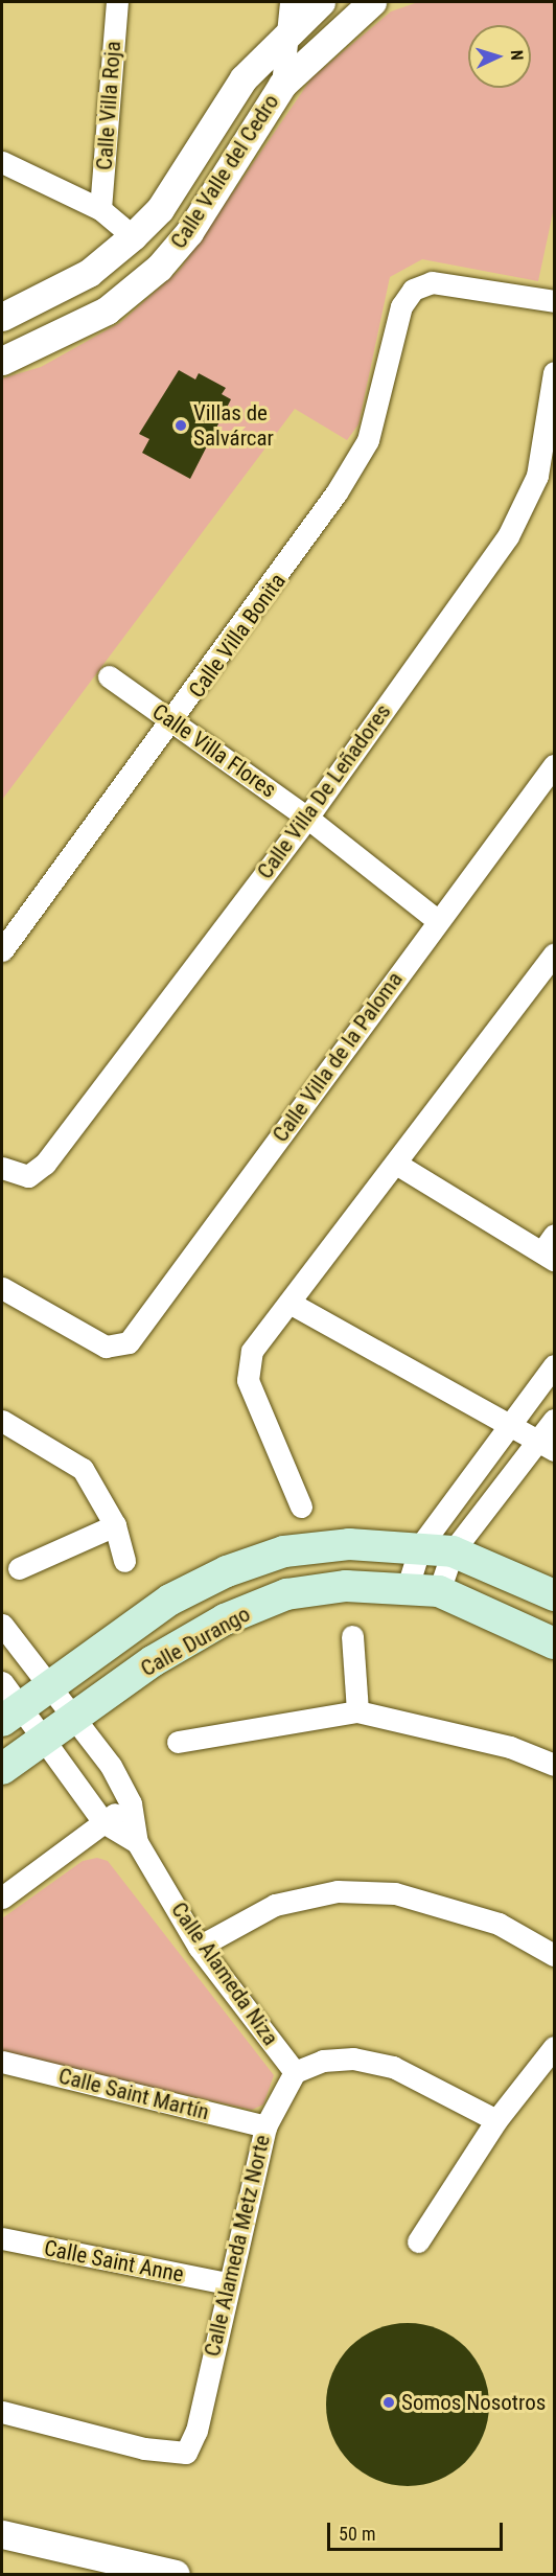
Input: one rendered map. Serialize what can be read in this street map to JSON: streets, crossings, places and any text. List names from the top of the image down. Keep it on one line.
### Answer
{"streets":{"main road":["Calle Durango"],"street":["Calle Villa Roja","Calle Valle del Cedro","Calle Villa Bonita","Calle Villa Flores","Calle Villa De Leñadores","Calle Villa de la Paloma","Calle Alameda Niza","Calle Saint Martín","Calle Alameda Metz Norte","Calle Saint Anne"]},"crossings":[["Calle Villa Bonita","Calle Villa Flores"],["Calle Villa Flores","Calle Villa De Leñadores"],["Calle Villa Flores","Calle Villa de la Paloma"],["Calle Durango","Calle Alameda Niza"],["Calle Alameda Niza","Calle Alameda Metz Norte"],["Calle Saint Martín","Calle Alameda Metz Norte"],["Calle Alameda Metz Norte","Calle Saint Anne"]],"places":["Villas de Salvárcar","Somos Nosotros"],"scale_bar":"50 m","north":"right"}
